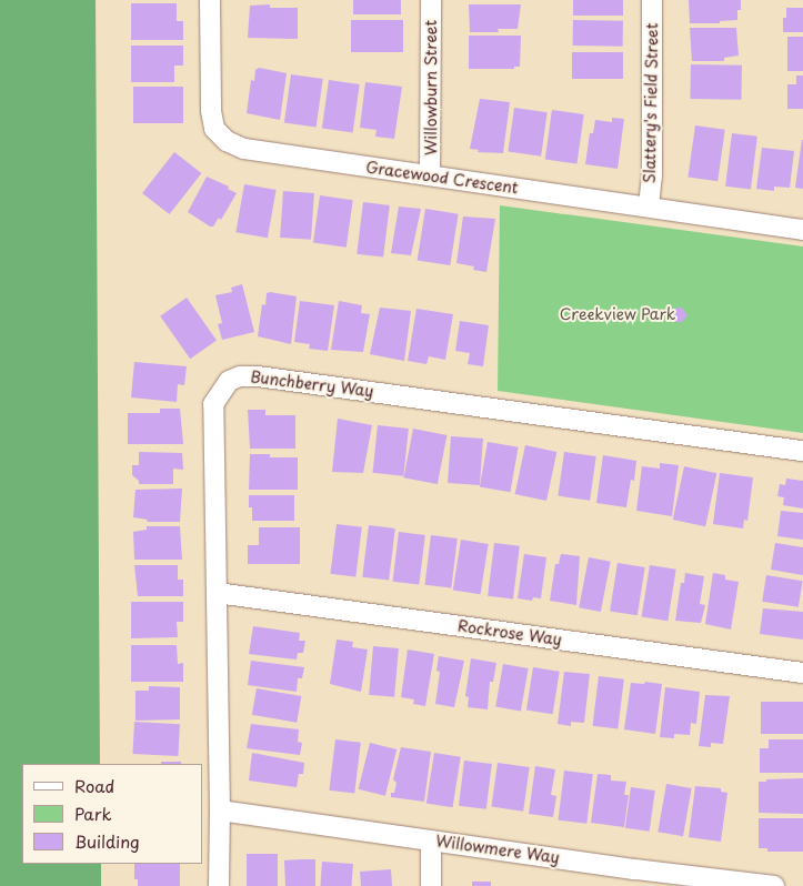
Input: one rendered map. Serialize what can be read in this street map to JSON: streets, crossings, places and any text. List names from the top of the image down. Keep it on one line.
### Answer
{"streets":{"street":["Willowburn Street","Slattery's Field Street","Gracewood Crescent","Bunchberry Way","Rockrose Way","Willowmere Way"]},"crossings":[["Willowburn Street","Gracewood Crescent"],["Slattery's Field Street","Gracewood Crescent"],["Bunchberry Way","Rockrose Way"],["Bunchberry Way","Willowmere Way"]],"parks":["Creekview Park"],"legend":["Road","Park","Building"]}
